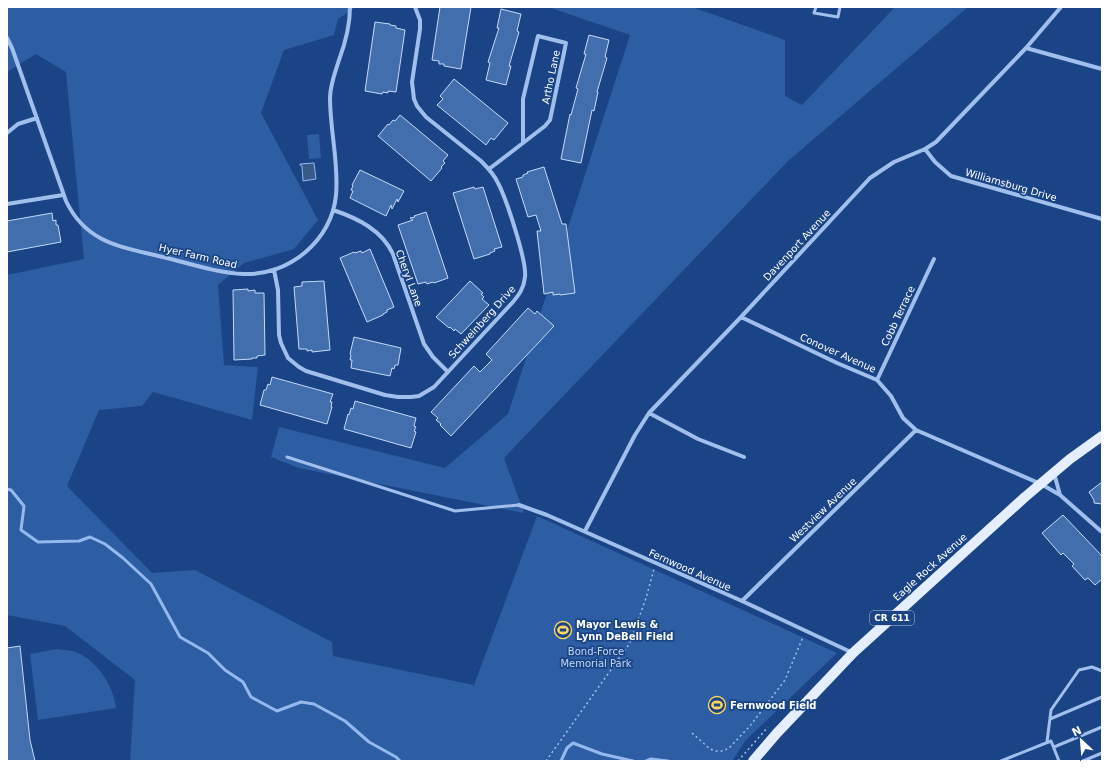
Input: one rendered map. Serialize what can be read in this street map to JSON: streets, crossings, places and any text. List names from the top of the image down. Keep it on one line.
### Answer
{"streets":{"main road":["Eagle Rock Avenue","CR 611"],"street":["Artho Lane","Williamsburg Drive","Davenport Avenue","Hyer Farm Road","Cheryl Lane","Cobb Terrace","Schweinberg Drive","Conover Avenue","Westview Avenue","Fernwood Avenue"]},"crossings":[["Artho Lane","Schweinberg Drive"],["Williamsburg Drive","Davenport Avenue"],["Davenport Avenue","Conover Avenue"],["Davenport Avenue","Fernwood Avenue"],["Hyer Farm Road","Cheryl Lane"],["Hyer Farm Road","Schweinberg Drive"],["Cheryl Lane","Schweinberg Drive"],["Cobb Terrace","Conover Avenue"],["Conover Avenue","Westview Avenue"],["Conover Avenue","Eagle Rock Avenue"],["Westview Avenue","Fernwood Avenue"],["Eagle Rock Avenue","Fernwood Avenue"]],"parks":["Bond-Force Memorial Park"],"places":{"sports":["Mayor Lewis & Lynn DeBell Field","Fernwood Field"]},"north":"top left"}
